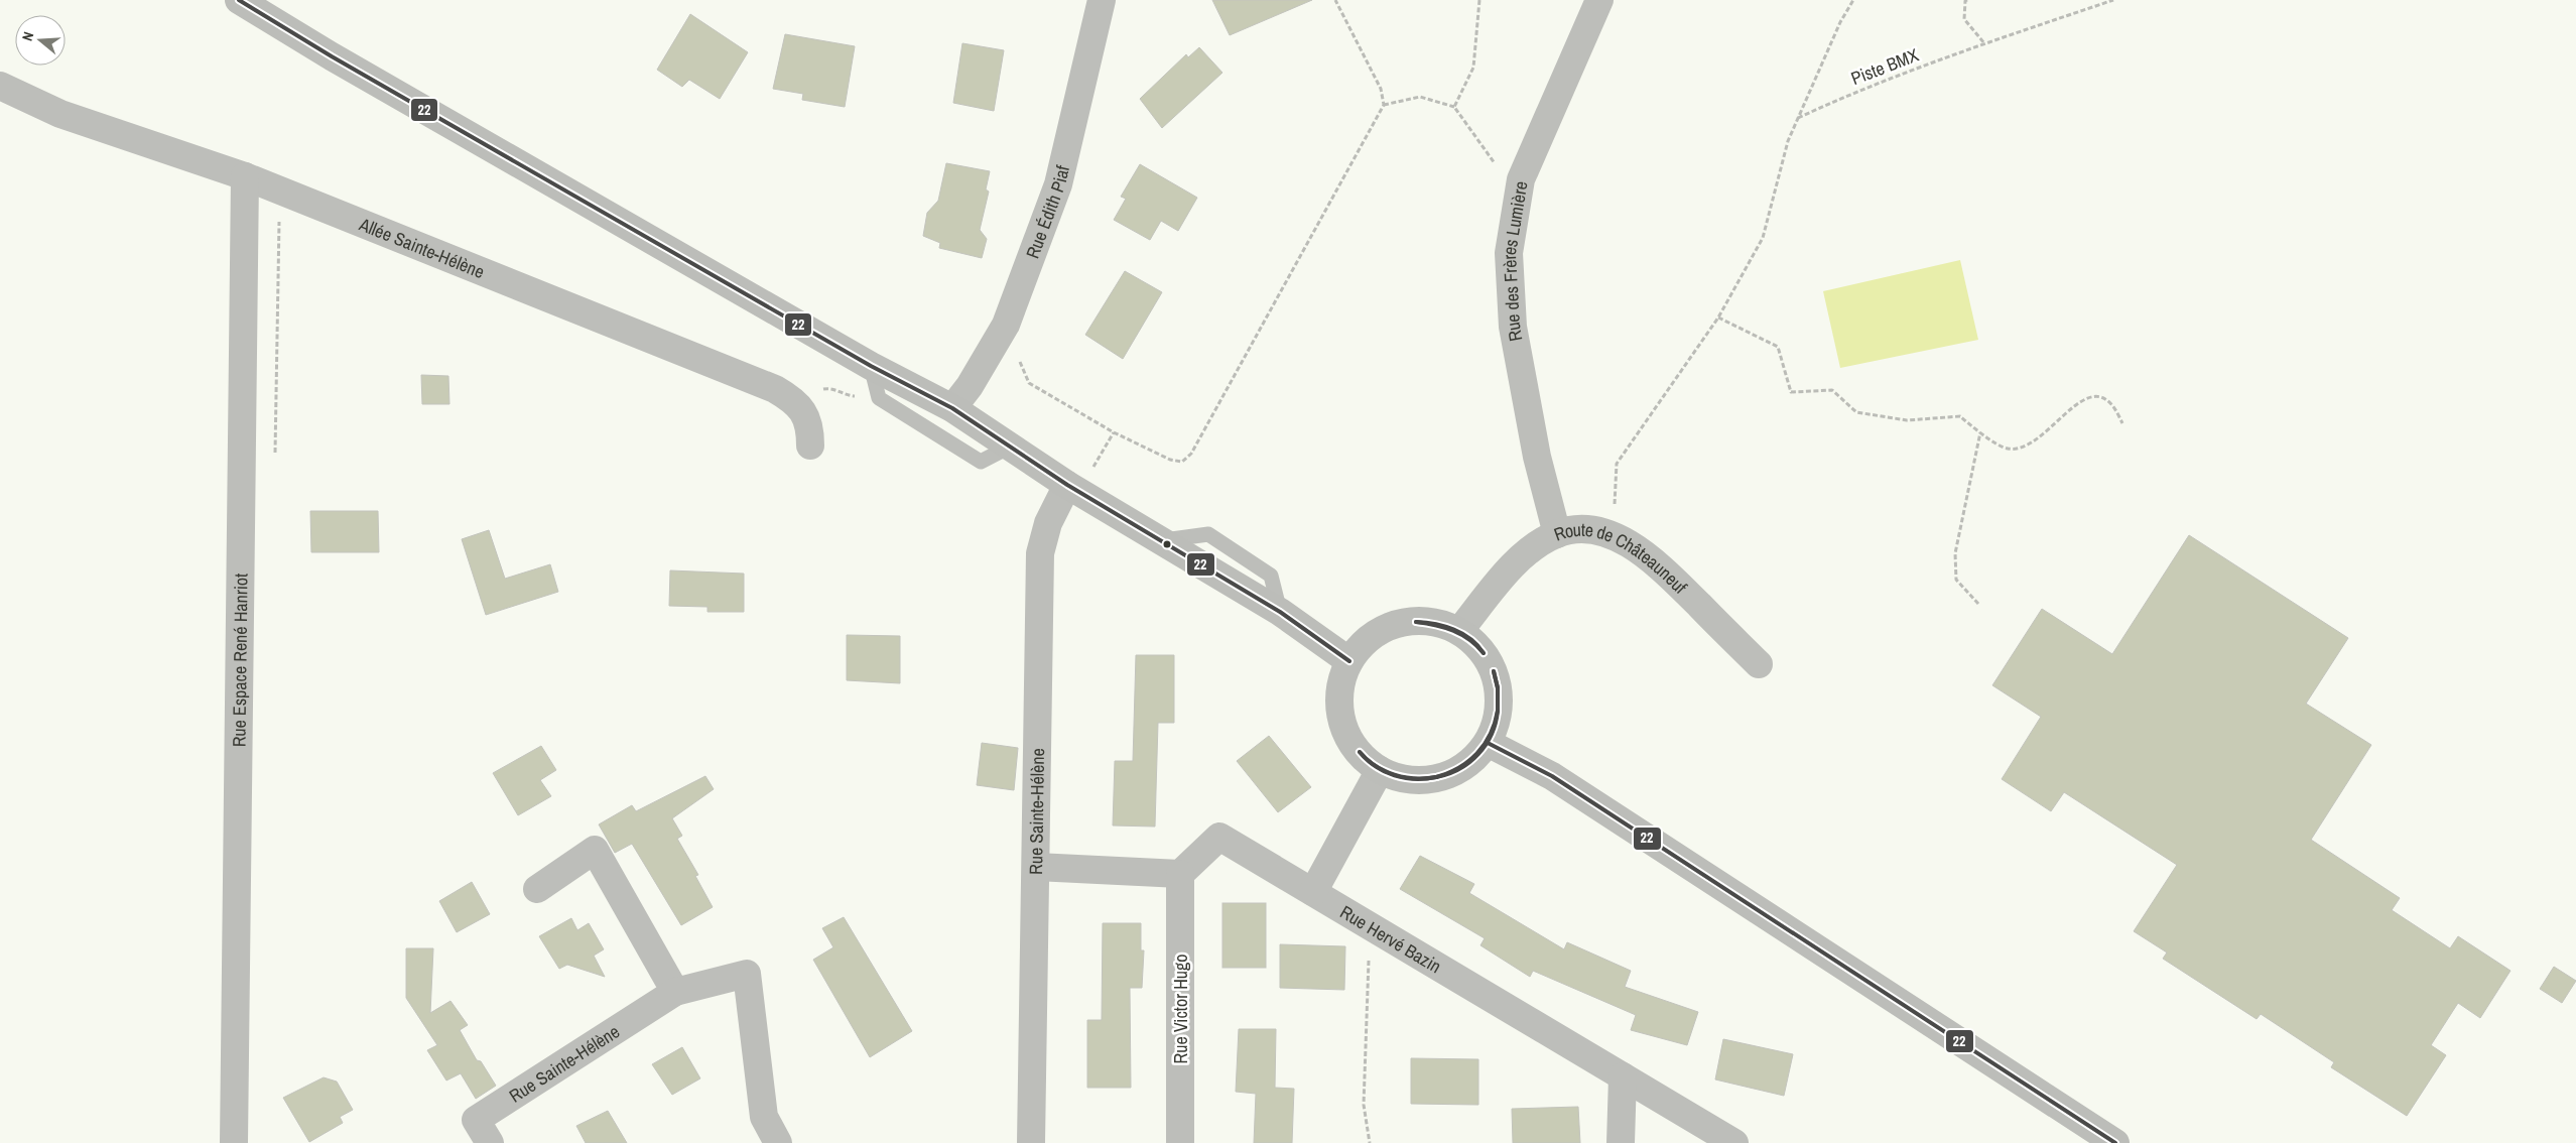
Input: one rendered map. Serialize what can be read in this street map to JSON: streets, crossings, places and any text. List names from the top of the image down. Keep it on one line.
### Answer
{"streets":{"street":["Rue Édith Piaf","Allée Sainte-Hélène","Rue des Frères Lumière","Route de Châteauneuf","Rue Espace René Hanriot","Rue Sainte-Hélène","Rue Hervé Bazin","Rue Victor Hugo"],"path":["Piste BMX"]},"crossings":[["Allée Sainte-Hélène","Rue Espace René Hanriot"],["Rue des Frères Lumière","Route de Châteauneuf"],["Rue Hervé Bazin","Rue Victor Hugo"]],"lines":["transit line 22"],"north":"left"}
